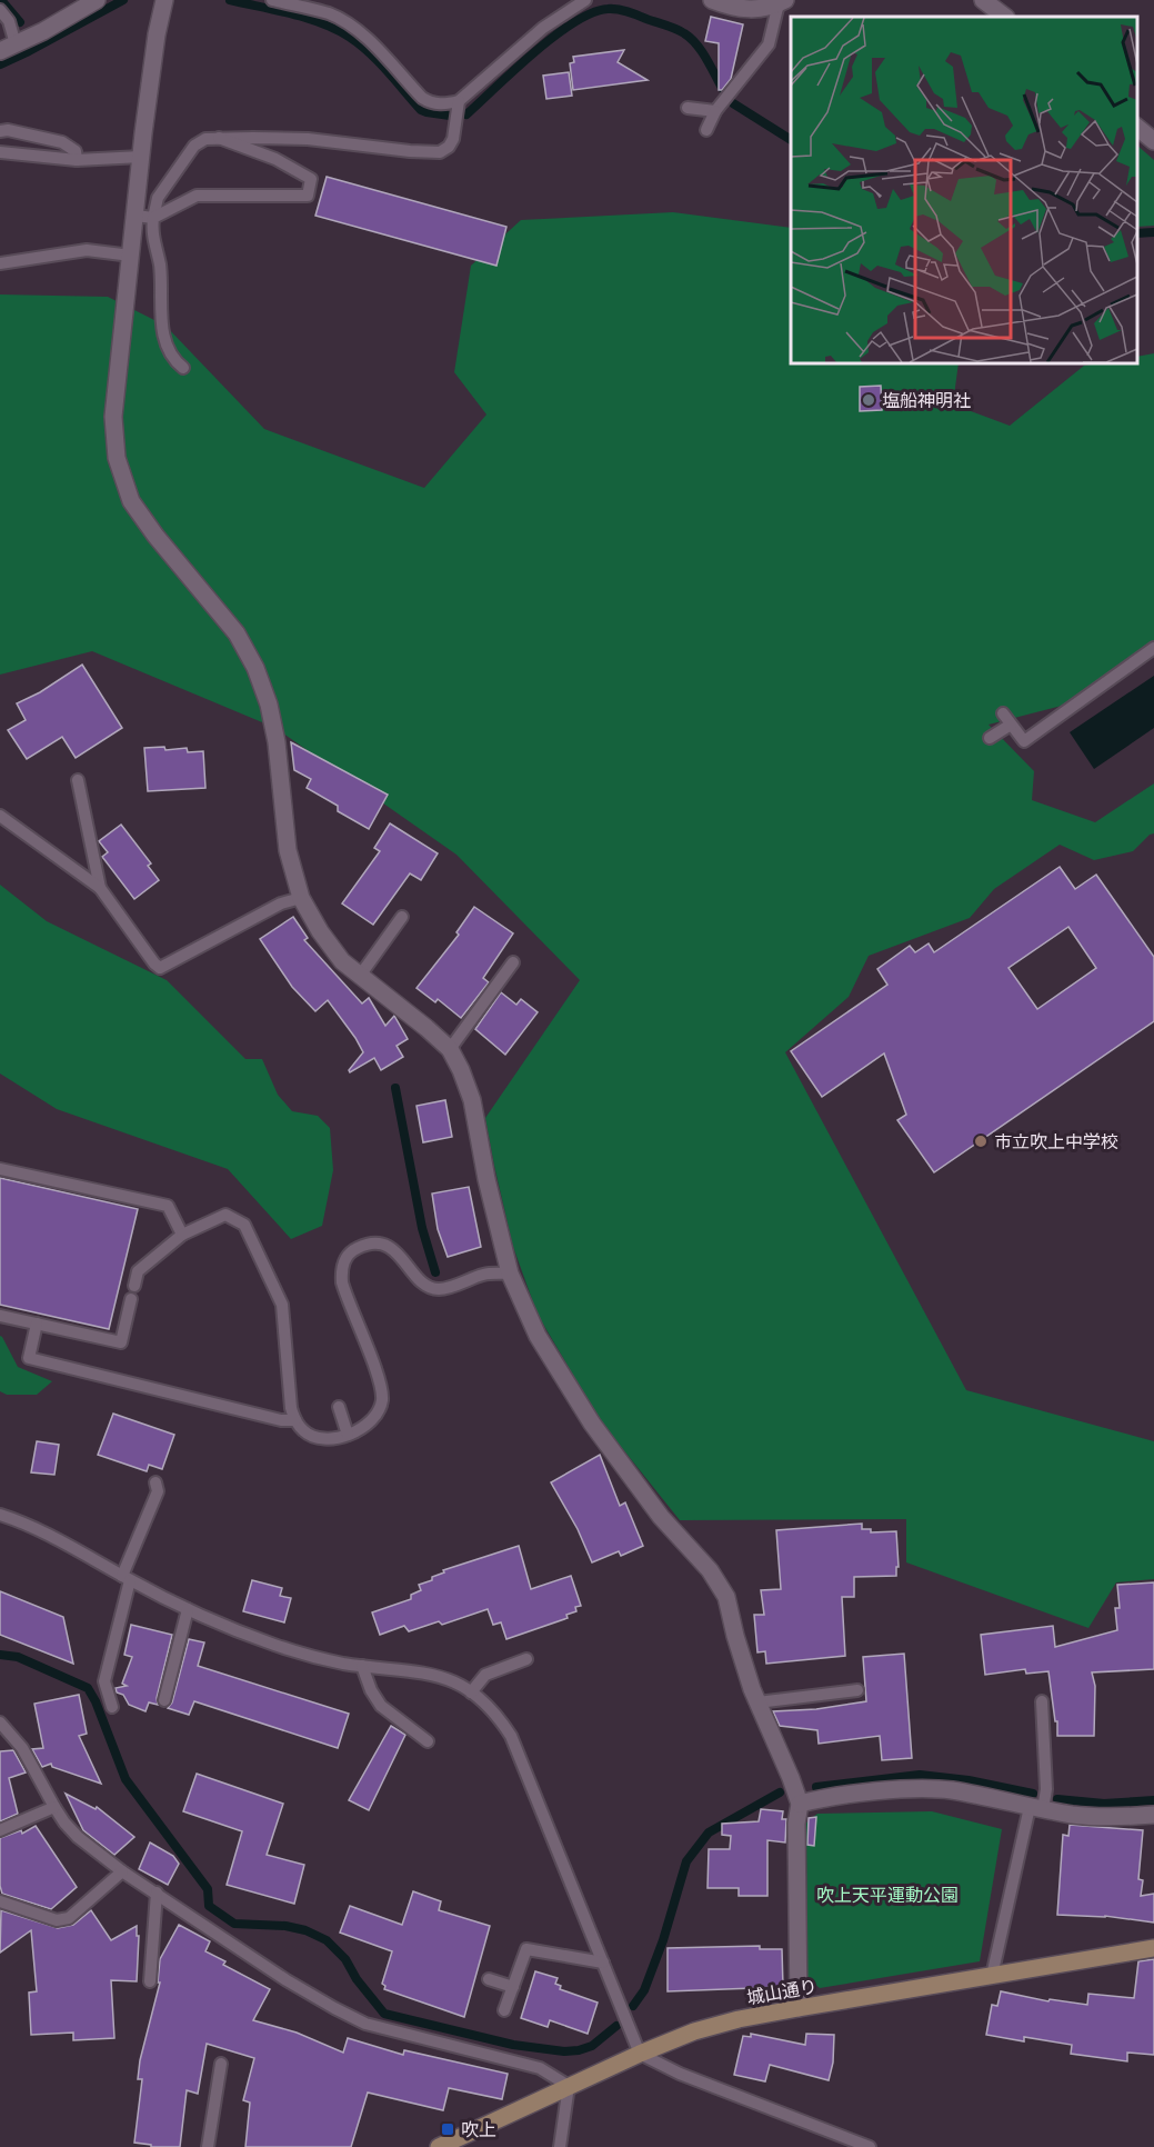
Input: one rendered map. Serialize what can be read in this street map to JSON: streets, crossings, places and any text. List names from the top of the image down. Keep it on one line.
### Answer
{"streets":{"street":["城山通り"]},"parks":["吹上天平運動公園"],"places":{"other":["塩船神明社","市立吹上中学校"],"transit":["吹上"]}}
